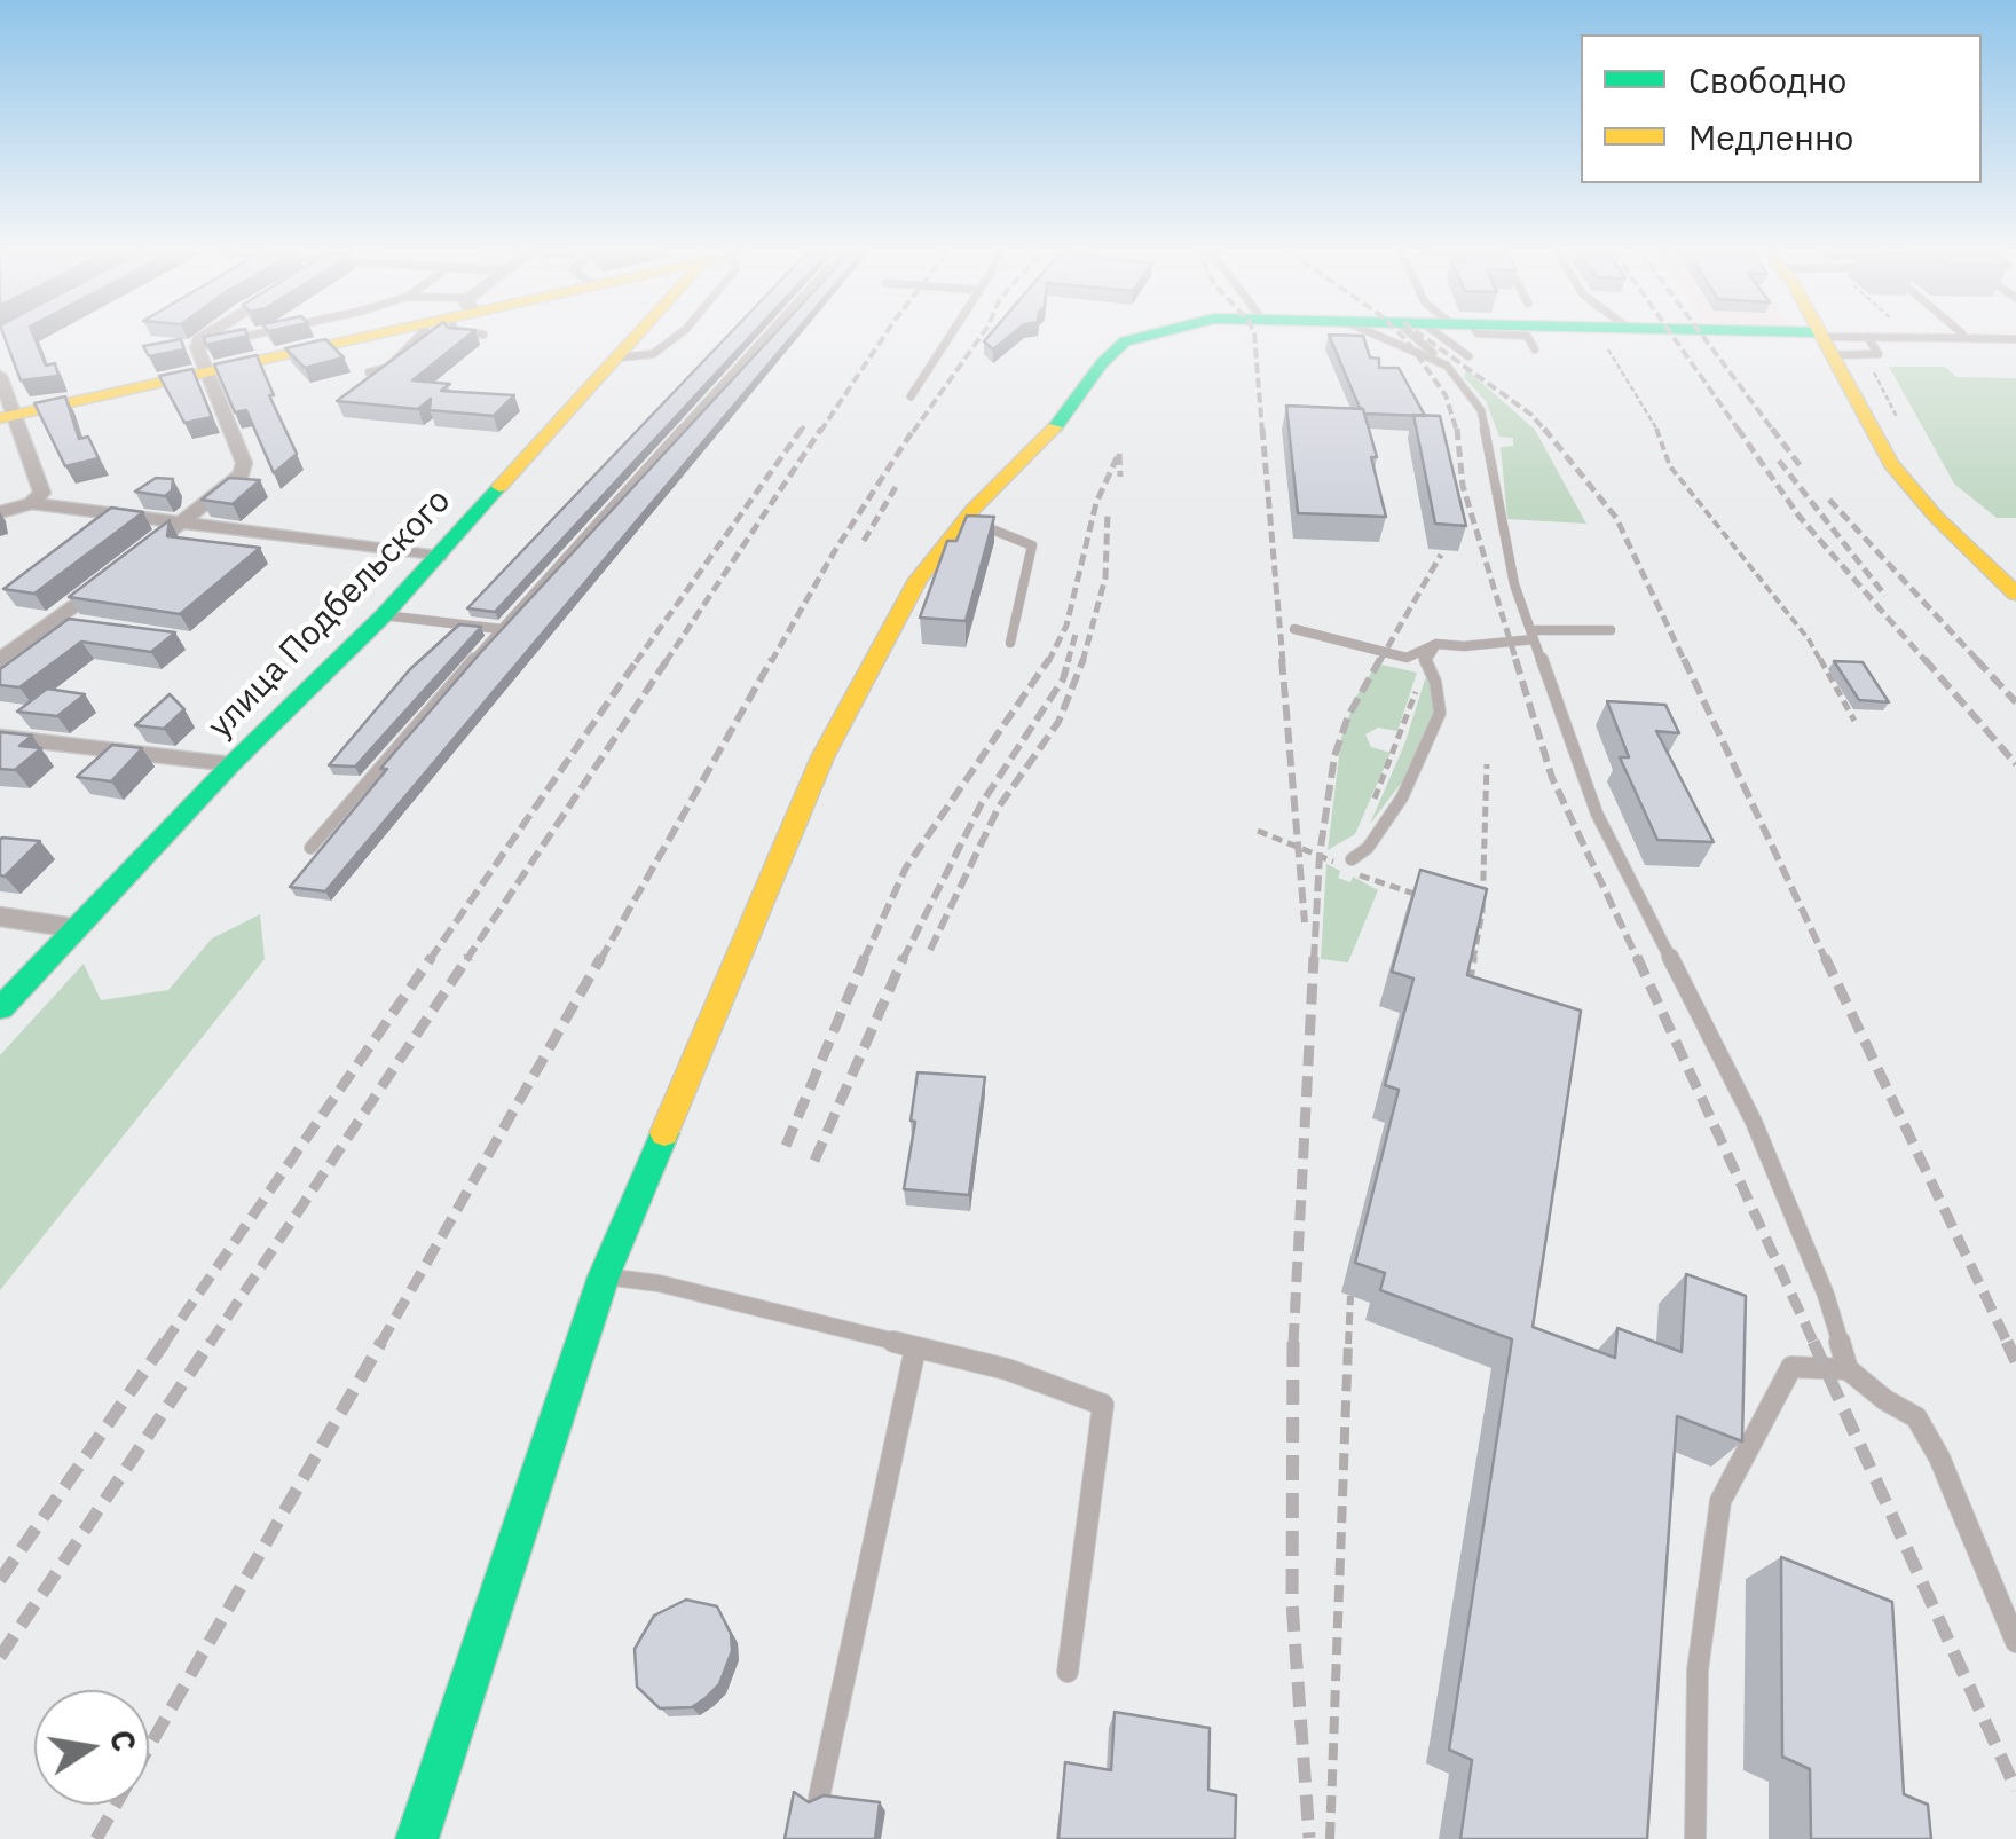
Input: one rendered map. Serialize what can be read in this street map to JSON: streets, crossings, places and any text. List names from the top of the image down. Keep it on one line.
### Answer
{"streets":{"street":["улица Подбельского"]},"legend":["Свободно","Медленно"],"north":"right"}
